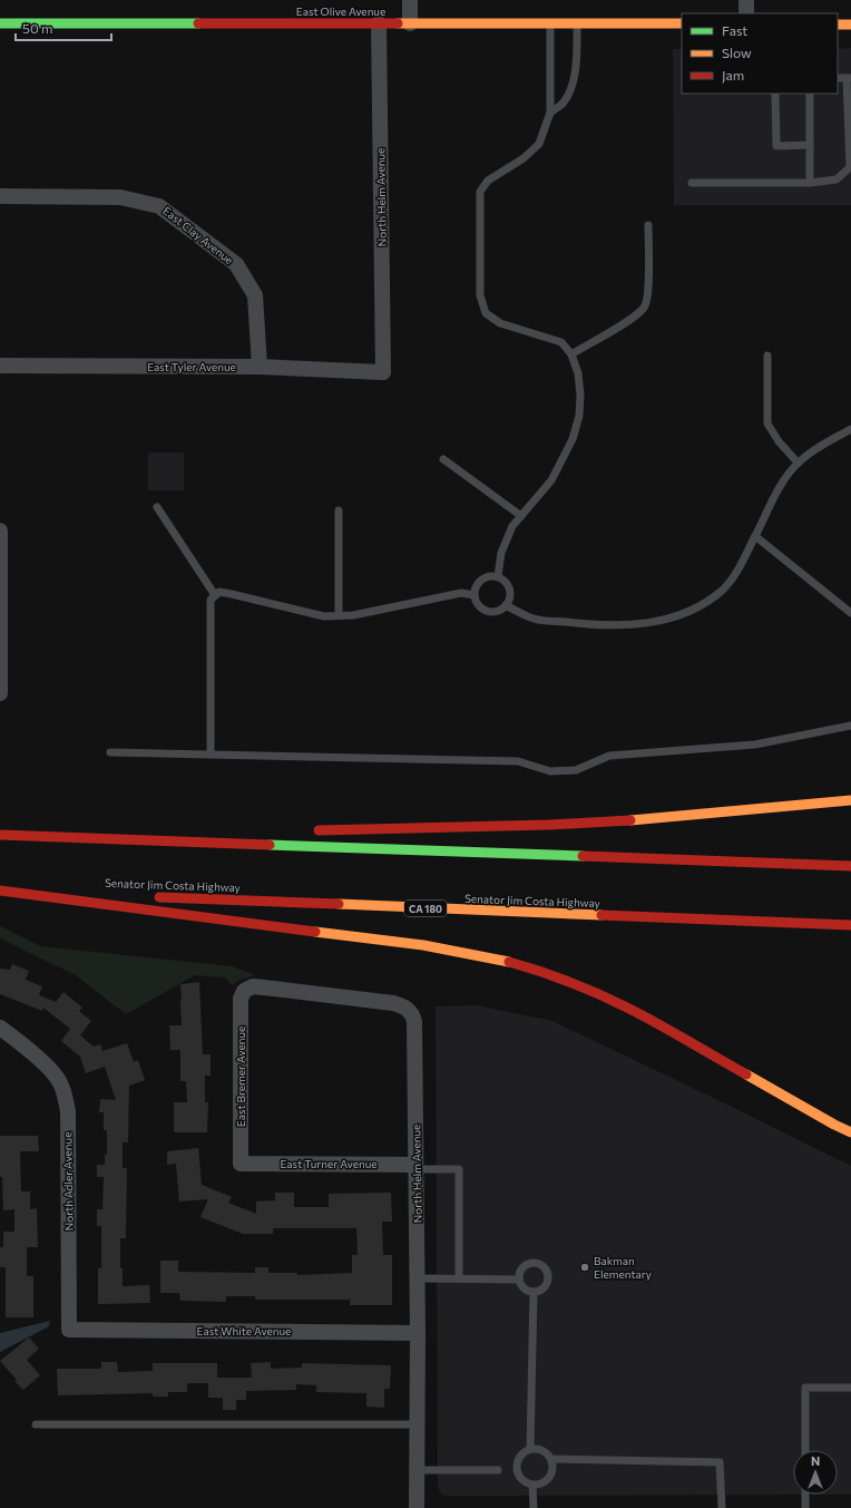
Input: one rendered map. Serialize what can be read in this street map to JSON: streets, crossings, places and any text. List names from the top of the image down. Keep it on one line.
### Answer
{"streets":{"main road":["East Olive Avenue","Senator Jim Costa Highway","CA 180"],"street":["North Helm Avenue","East Clay Avenue","East Tyler Avenue","East Bremer Avenue","East Turner Avenue","North Adler Avenue","East White Avenue"]},"crossings":[["East Olive Avenue","North Helm Avenue"],["North Helm Avenue","East Tyler Avenue"],["North Helm Avenue","East Bremer Avenue"],["North Helm Avenue","East Turner Avenue"],["North Helm Avenue","East White Avenue"],["East Clay Avenue","East Tyler Avenue"],["East Bremer Avenue","East Turner Avenue"],["North Adler Avenue","East White Avenue"]],"places":["Bakman Elementary"],"legend":["Fast","Slow","Jam"],"scale_bar":"50 m","north":"top"}
